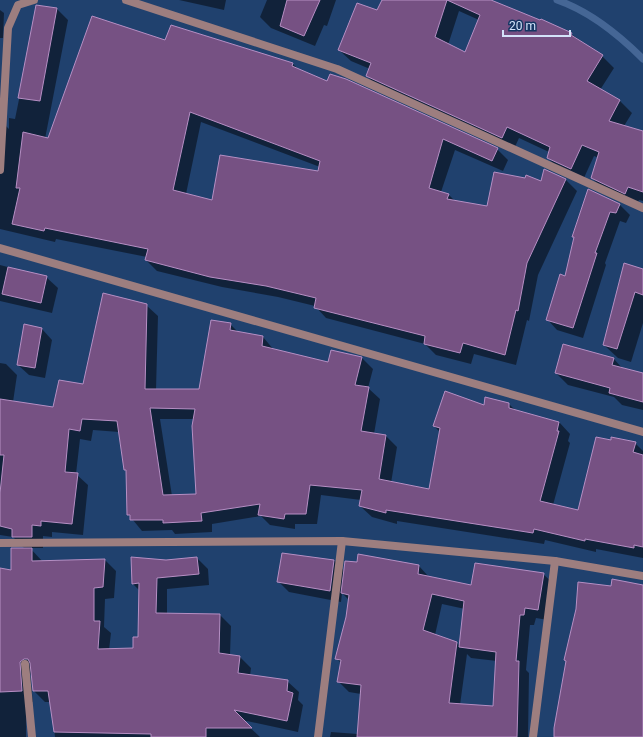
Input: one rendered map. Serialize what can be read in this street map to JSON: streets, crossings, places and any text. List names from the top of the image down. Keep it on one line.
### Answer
{"scale_bar":"20 m"}
